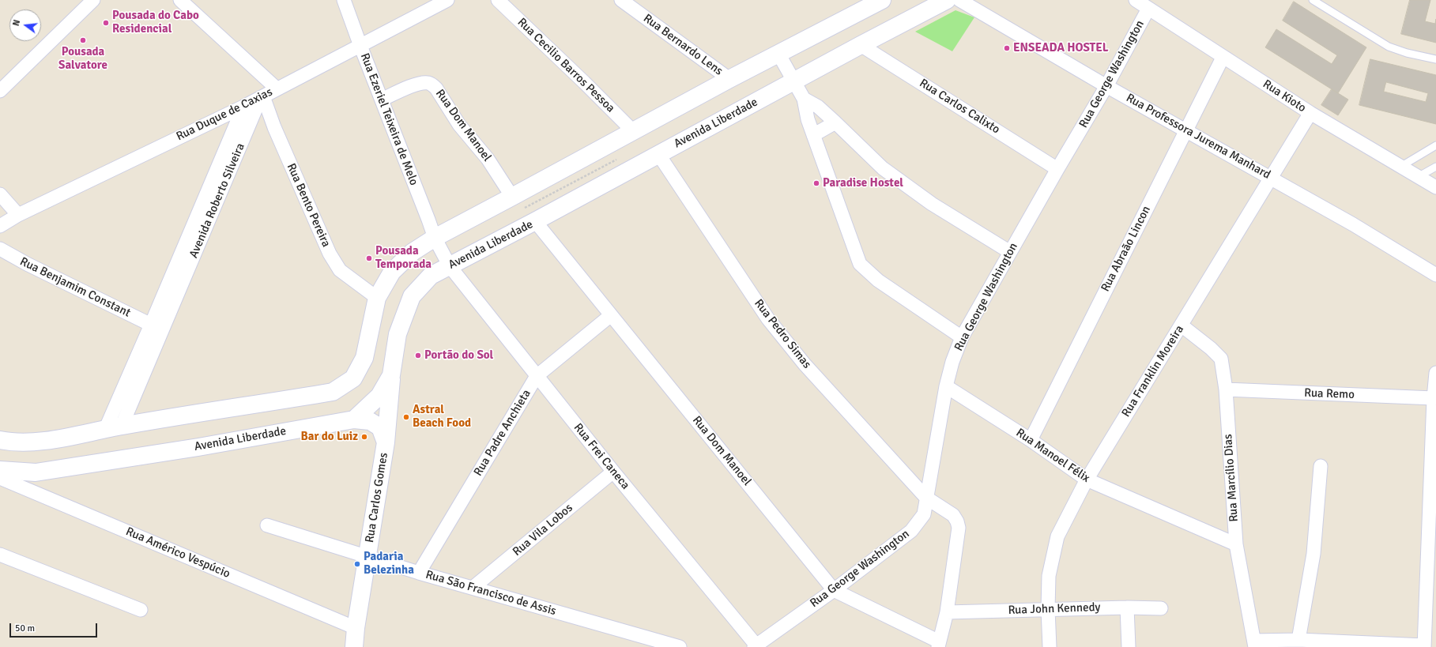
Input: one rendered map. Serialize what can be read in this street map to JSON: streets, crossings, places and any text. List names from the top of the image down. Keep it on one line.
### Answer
{"streets":{"main road":["Avenida Liberdade","Rua Carlos Gomes"],"street":["Rua Bernardo Lens","Rua Cecilio Barros Pessoa","Rua George Washington","Rua Kioto","Rua Carlos Calixto","Rua Duque de Caxias","Rua Ezeriel Teixeira de Melo","Rua Dom Manoel","Rua Professora Jurema Manhard","Avenida Roberto Silveira","Rua Bento Pereira","Rua Abraão Lincon","Rua Benjamim Constant","Rua Pedro Simas","Rua Franklin Moreira","Rua Remo","Rua Padre Anchieta","Rua Manoel Félix","Rua Frei Caneca","Rua Marcílio Dias","Rua Vila Lobos","Rua Américo Vespúcio","Rua São Francisco de Assis","Rua John Kennedy"]},"crossings":[["Rua George Washington","Rua Kioto"],["Rua George Washington","Rua Carlos Calixto"],["Rua George Washington","Rua Dom Manoel"],["Rua George Washington","Rua Professora Jurema Manhard"],["Rua George Washington","Rua Pedro Simas"],["Rua George Washington","Rua Manoel Félix"],["Rua George Washington","Rua Frei Caneca"],["Rua Kioto","Rua Abraão Lincon"],["Rua Kioto","Rua Franklin Moreira"],["Rua Carlos Calixto","Avenida Liberdade"],["Rua Duque de Caxias","Rua Ezeriel Teixeira de Melo"],["Rua Duque de Caxias","Avenida Roberto Silveira"],["Rua Duque de Caxias","Rua Bento Pereira"],["Rua Ezeriel Teixeira de Melo","Avenida Liberdade"],["Rua Ezeriel Teixeira de Melo","Rua Dom Manoel"],["Rua Ezeriel Teixeira de Melo","Rua Frei Caneca"],["Avenida Liberdade","Rua Dom Manoel"],["Avenida Liberdade","Rua Pedro Simas"],["Avenida Liberdade","Rua Frei Caneca"],["Avenida Liberdade","Rua Carlos Gomes"],["Rua Dom Manoel","Rua Pedro Simas"],["Rua Dom Manoel","Rua Padre Anchieta"],["Rua Professora Jurema Manhard","Rua Abraão Lincon"],["Rua Professora Jurema Manhard","Rua Franklin Moreira"],["Avenida Roberto Silveira","Rua Bento Pereira"],["Avenida Roberto Silveira","Rua Benjamim Constant"],["Rua Abraão Lincon","Rua Manoel Félix"],["Rua Pedro Simas","Rua John Kennedy"],["Rua Franklin Moreira","Rua Manoel Félix"],["Rua Franklin Moreira","Rua Marcílio Dias"],["Rua Franklin Moreira","Rua John Kennedy"],["Rua Remo","Rua Marcílio Dias"],["Rua Padre Anchieta","Rua Frei Caneca"],["Rua Padre Anchieta","Rua São Francisco de Assis"],["Rua Manoel Félix","Rua Marcílio Dias"],["Rua Frei Caneca","Rua Vila Lobos"],["Rua Carlos Gomes","Rua Américo Vespúcio"],["Rua Carlos Gomes","Rua São Francisco de Assis"],["Rua Vila Lobos","Rua São Francisco de Assis"]],"places":["Pousada do Cabo Residencial","Pousada Salvatore","ENSEADA HOSTEL","Paradise Hostel","Pousada Temporada","Portão do Sol","Astral Beach Food","Bar do Luiz","Padaria Belezinha"],"scale_bar":"50 m","north":"left"}
